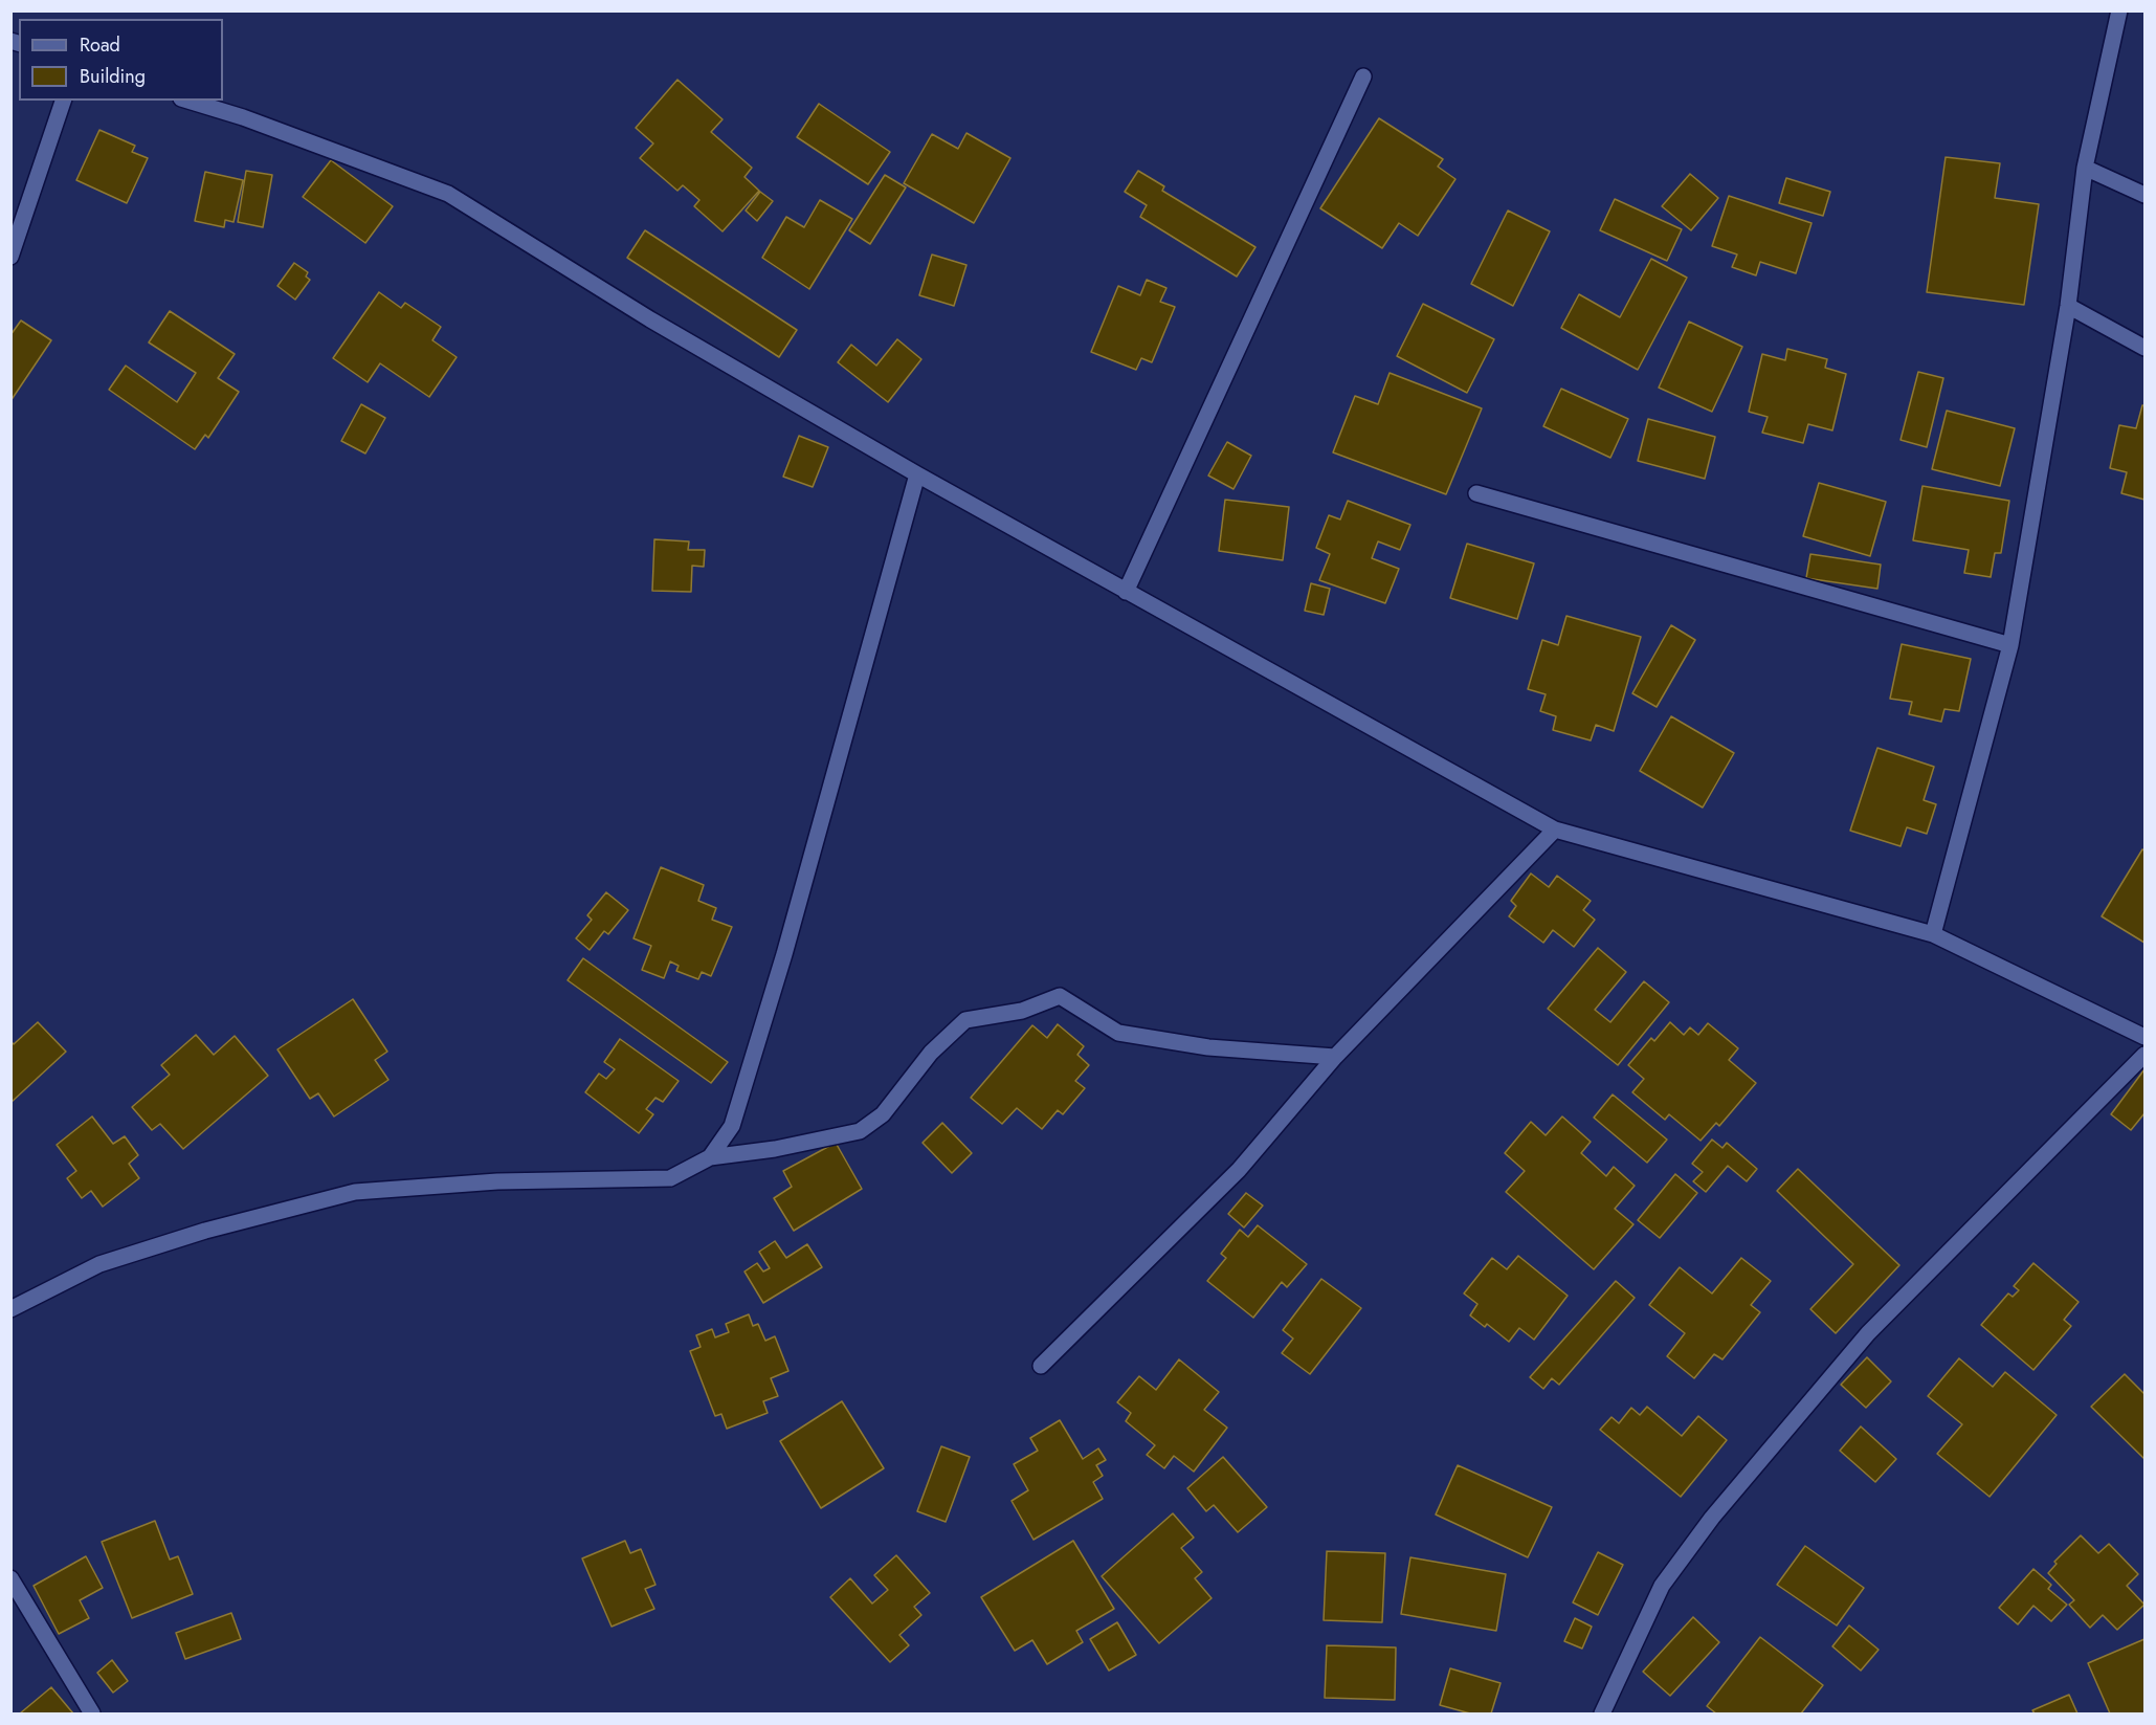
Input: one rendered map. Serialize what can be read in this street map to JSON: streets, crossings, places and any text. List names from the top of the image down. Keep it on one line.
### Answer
{"legend":["Road","Building"]}
